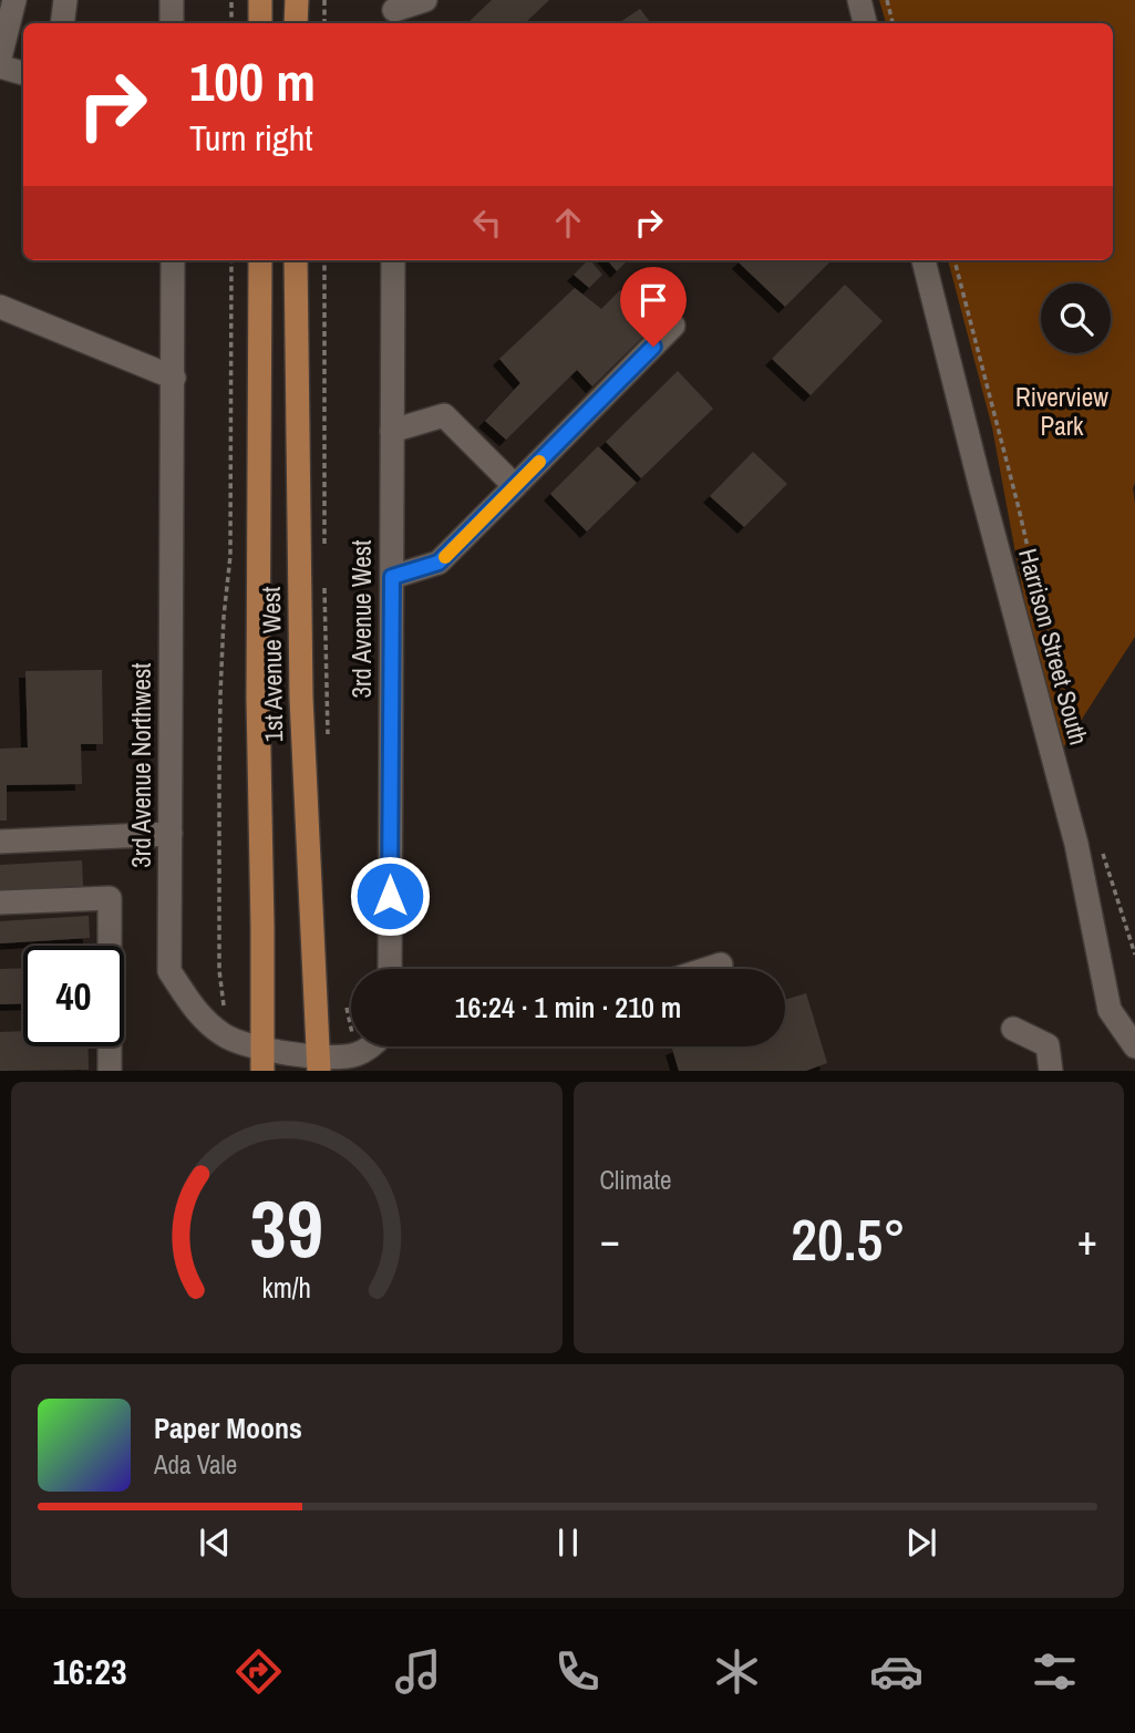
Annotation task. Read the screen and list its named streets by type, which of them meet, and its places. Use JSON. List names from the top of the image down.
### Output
{
  "streets": {
    "main road": ["1st Avenue West"],
    "street": ["3rd Avenue West", "Harrison Street South", "3rd Avenue Northwest"]
  },
  "crossings": [
    ["1st Avenue West", "3rd Avenue Northwest"]
  ],
  "parks": ["Riverview Park"],
  "page": {
    "turn": ["100 m", "Turn right"],
    "limit": "40",
    "trip": "16:24 · 1 min · 210 m",
    "tile": "Climate",
    "heat": ["−", "20.5°", "+"],
    "song": ["Paper Moons", "Ada Vale"],
    "tabs": "16:23",
    "gauge": ["39", "km/h"]
  }
}
